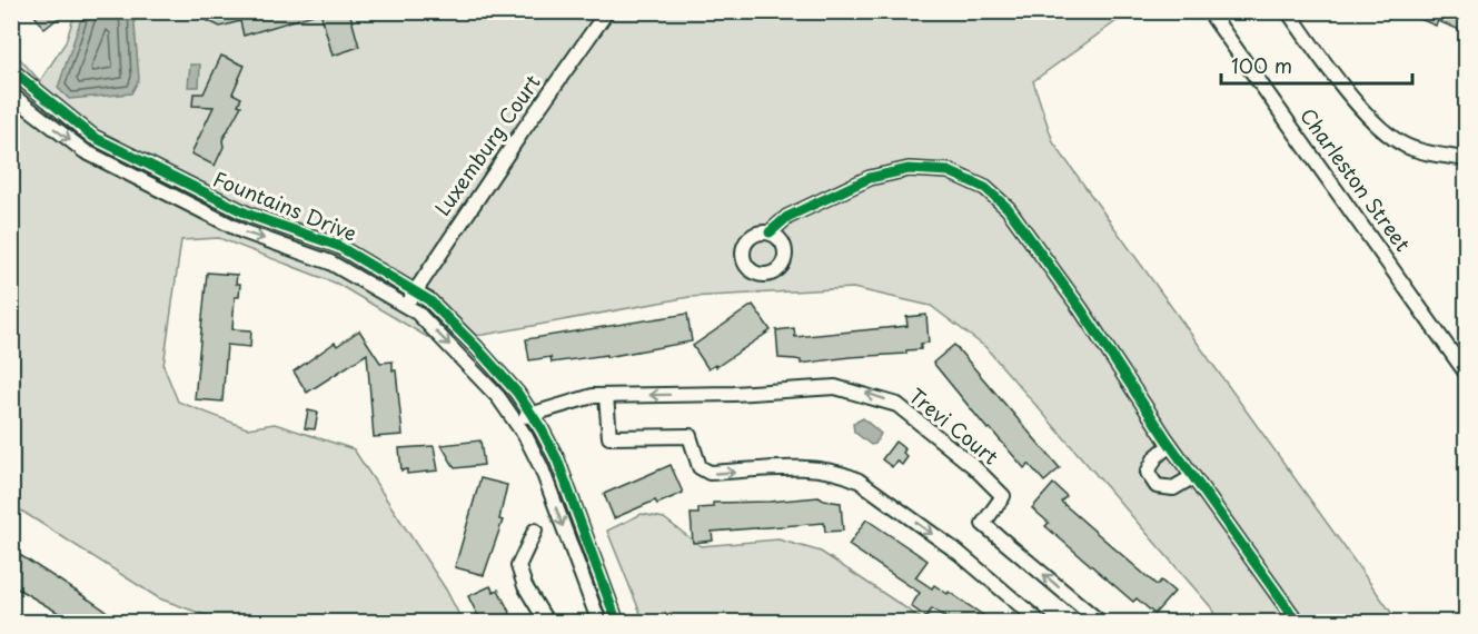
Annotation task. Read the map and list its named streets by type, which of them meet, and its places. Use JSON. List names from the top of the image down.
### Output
{
  "streets": {
    "street": [
      "Luxemburg Court",
      "Charleston Street",
      "Fountains Drive",
      "Trevi Court"
    ]
  },
  "crossings": [
    ["Luxemburg Court", "Fountains Drive"],
    ["Fountains Drive", "Trevi Court"]
  ],
  "one_way": ["Trevi Court"],
  "scale_bar": "100 m"
}
